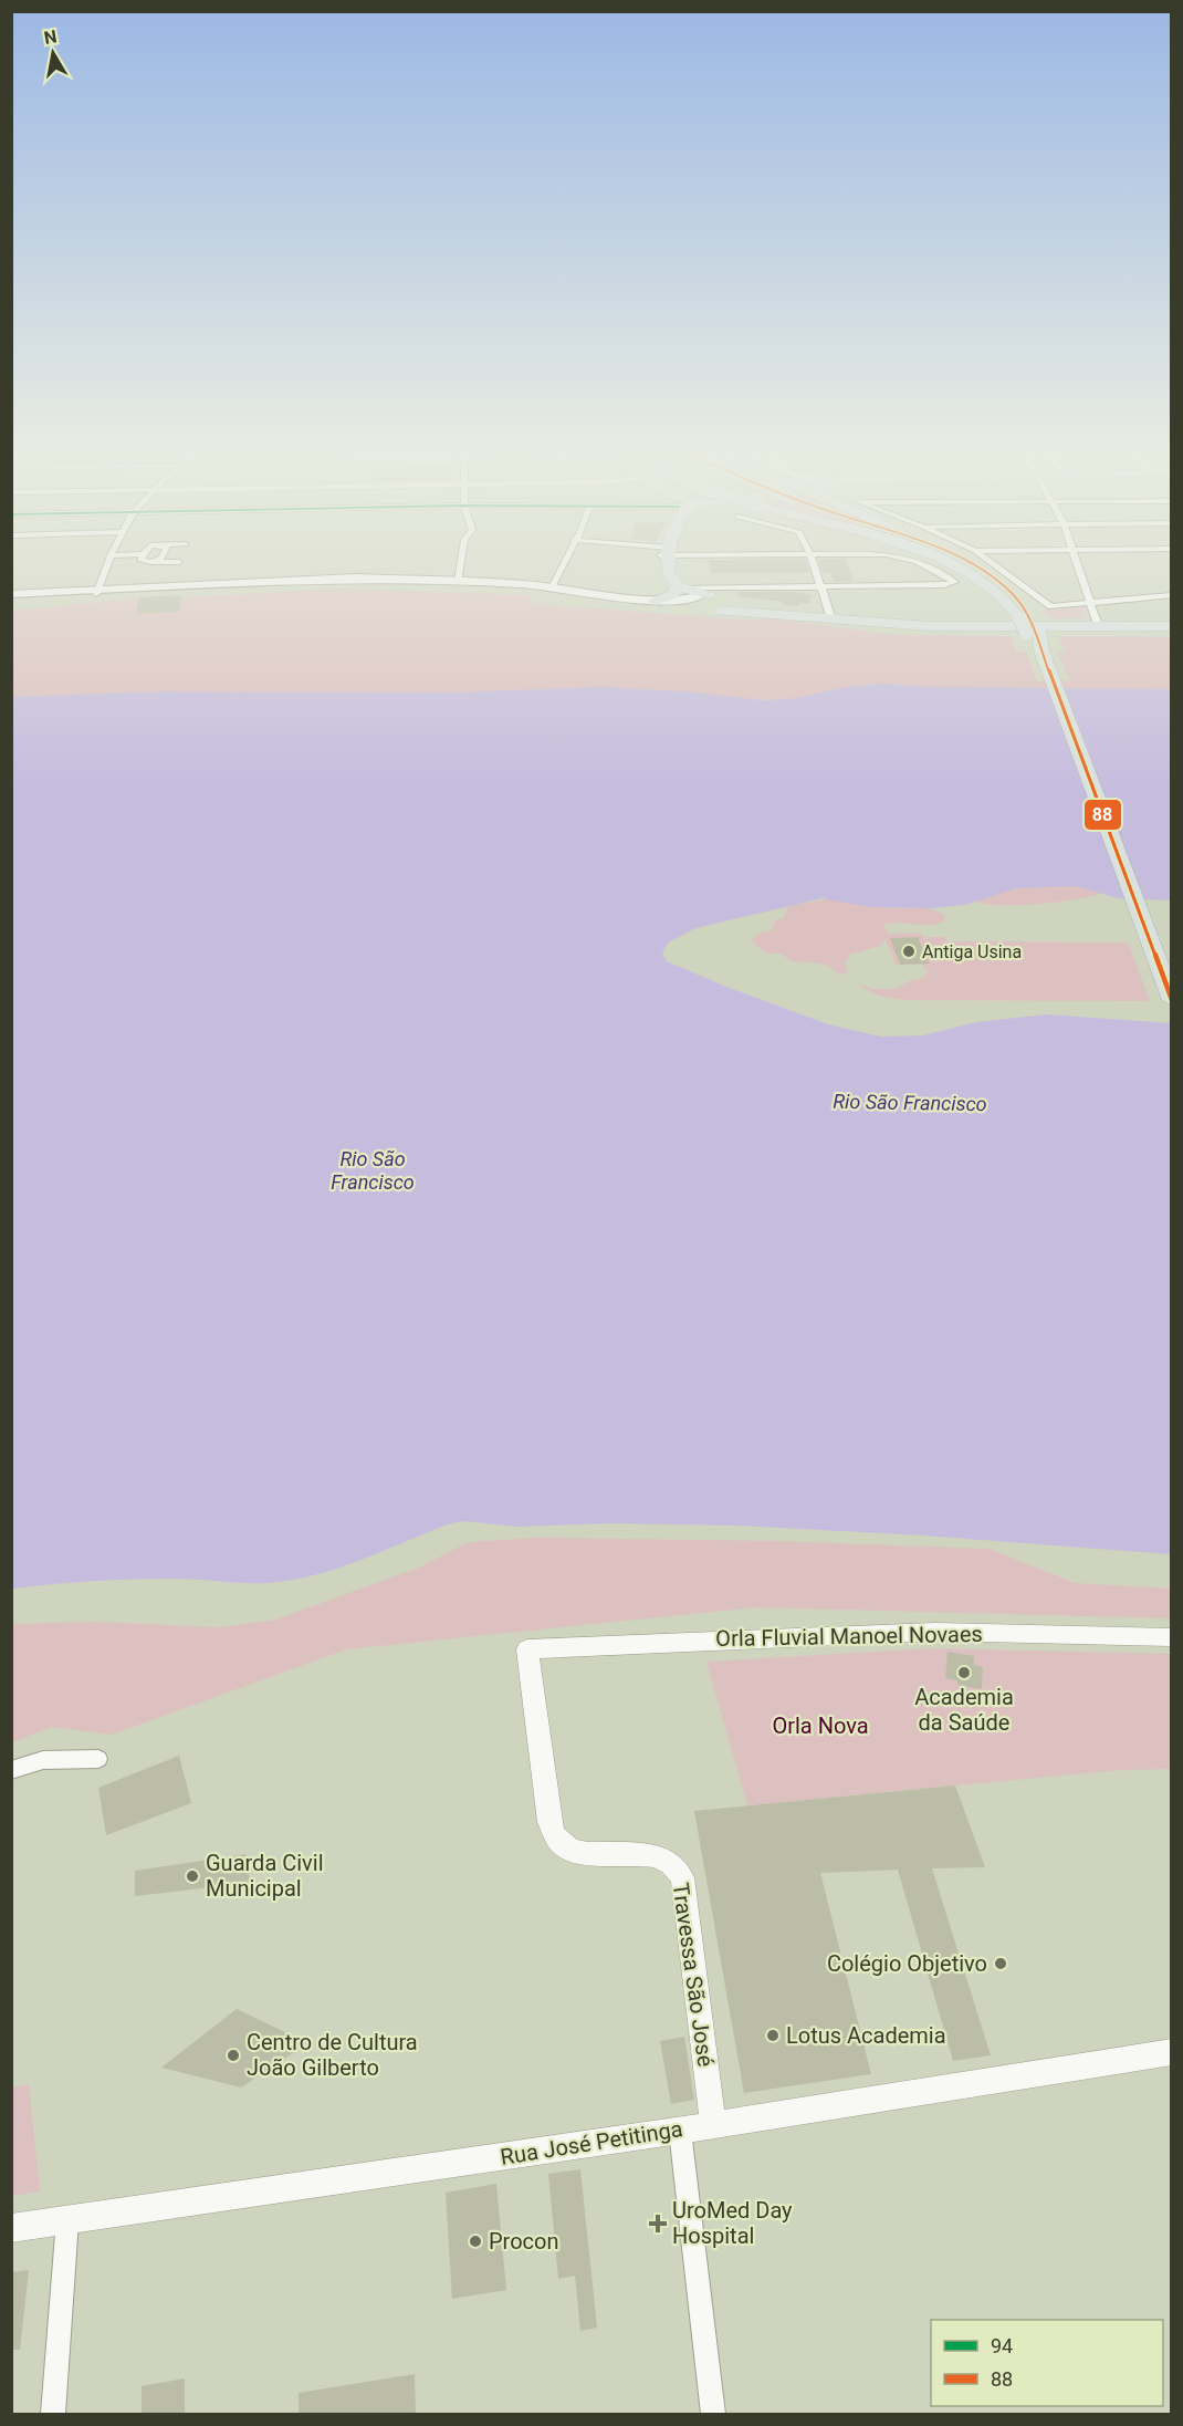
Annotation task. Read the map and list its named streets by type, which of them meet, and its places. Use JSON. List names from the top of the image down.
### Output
{
  "streets": {
    "street": ["Orla Fluvial Manoel Novaes", "Travessa São José", "Rua José Petitinga"]
  },
  "crossings": [
    ["Orla Fluvial Manoel Novaes", "Travessa São José"],
    ["Travessa São José", "Rua José Petitinga"]
  ],
  "water": ["Rio São Francisco"],
  "parks": ["Orla Nova"],
  "places": {
    "other": [
      "Antiga Usina",
      "Academia da Saúde",
      "Guarda Civil Municipal",
      "Colégio Objetivo",
      "Lotus Academia",
      "Centro de Cultura João Gilberto",
      "Procon"
    ],
    "health": ["UroMed Day Hospital"]
  },
  "lines": ["transit line 88"],
  "legend": ["94", "88"],
  "north": "top"
}
